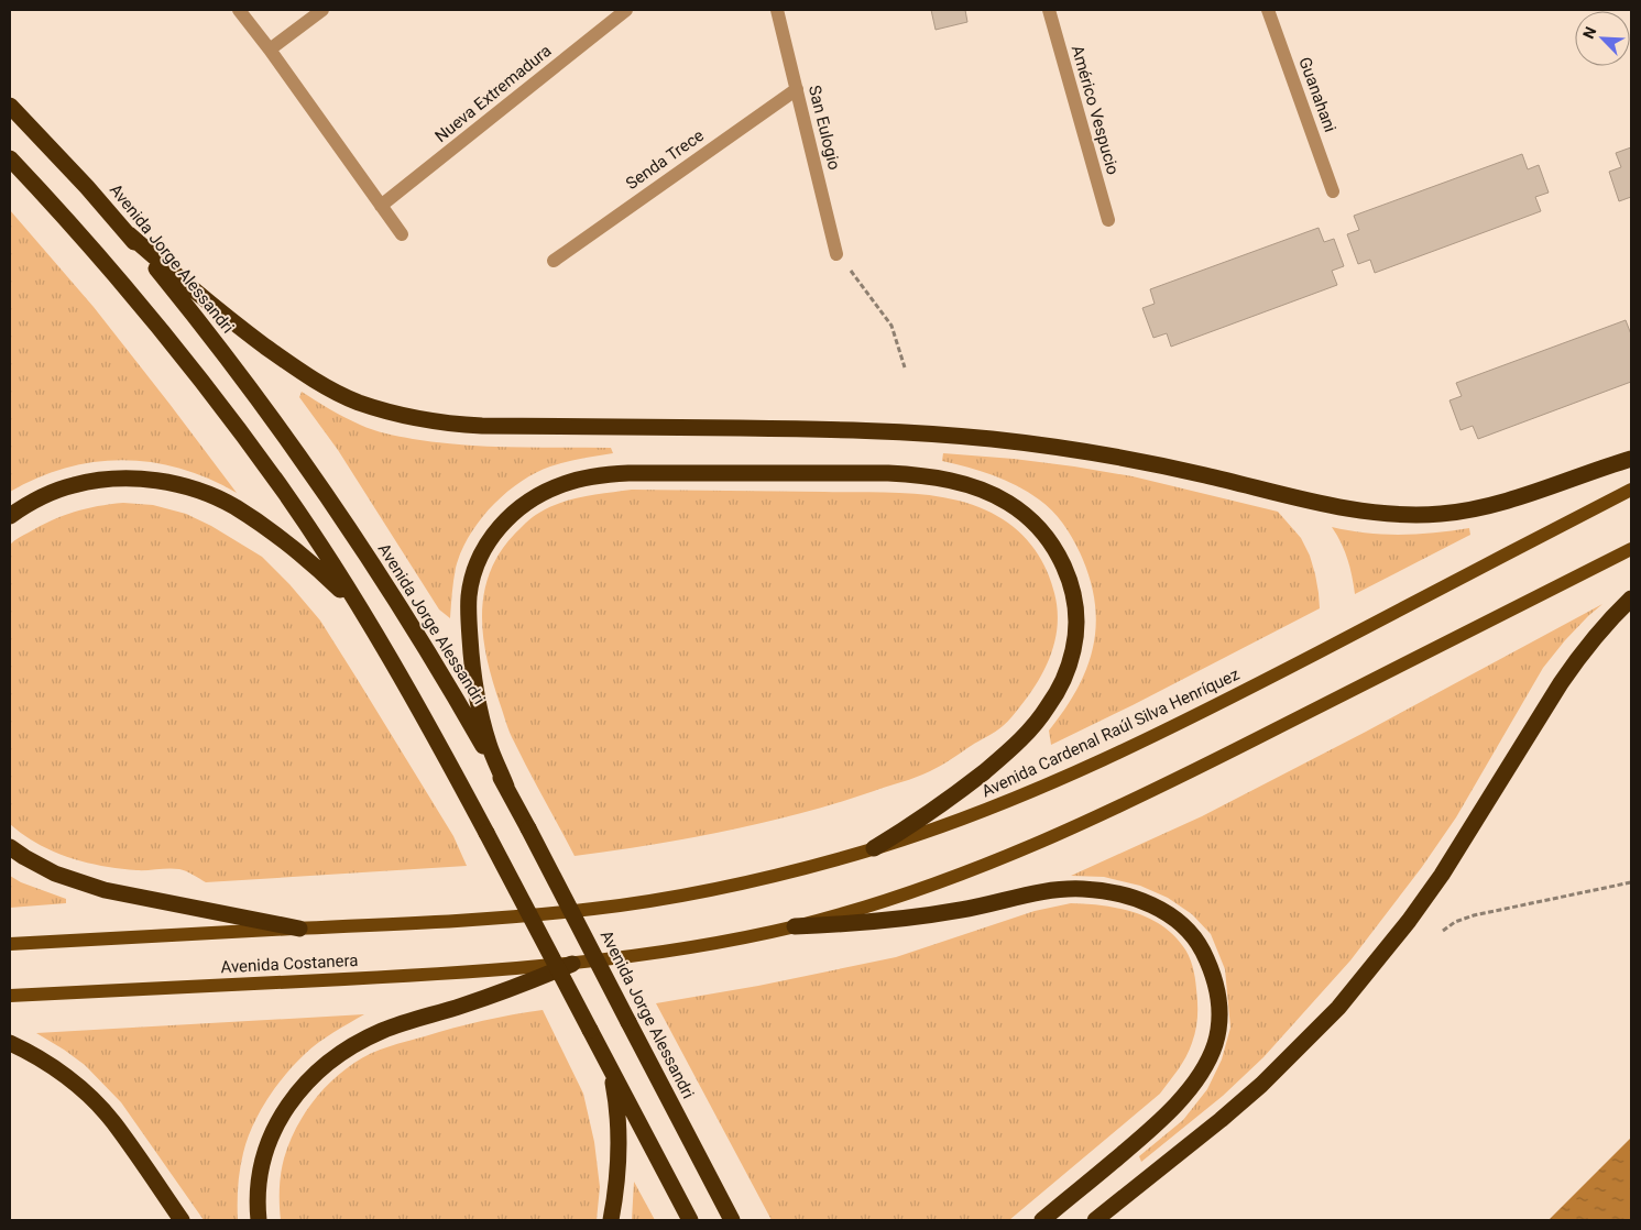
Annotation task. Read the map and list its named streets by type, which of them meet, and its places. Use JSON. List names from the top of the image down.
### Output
{
  "streets": {
    "highway": ["Avenida Jorge Alessandri"],
    "main road": ["Avenida Cardenal Raúl Silva Henríquez", "Avenida Costanera"],
    "street": [
      "Nueva Extremadura",
      "Guanahani",
      "Américo Vespucio",
      "San Eulogio",
      "Senda Trece"
    ]
  },
  "crossings": [
    ["San Eulogio", "Senda Trece"],
    ["Avenida Cardenal Raúl Silva Henríquez", "Avenida Costanera"]
  ],
  "north": "top left"
}
